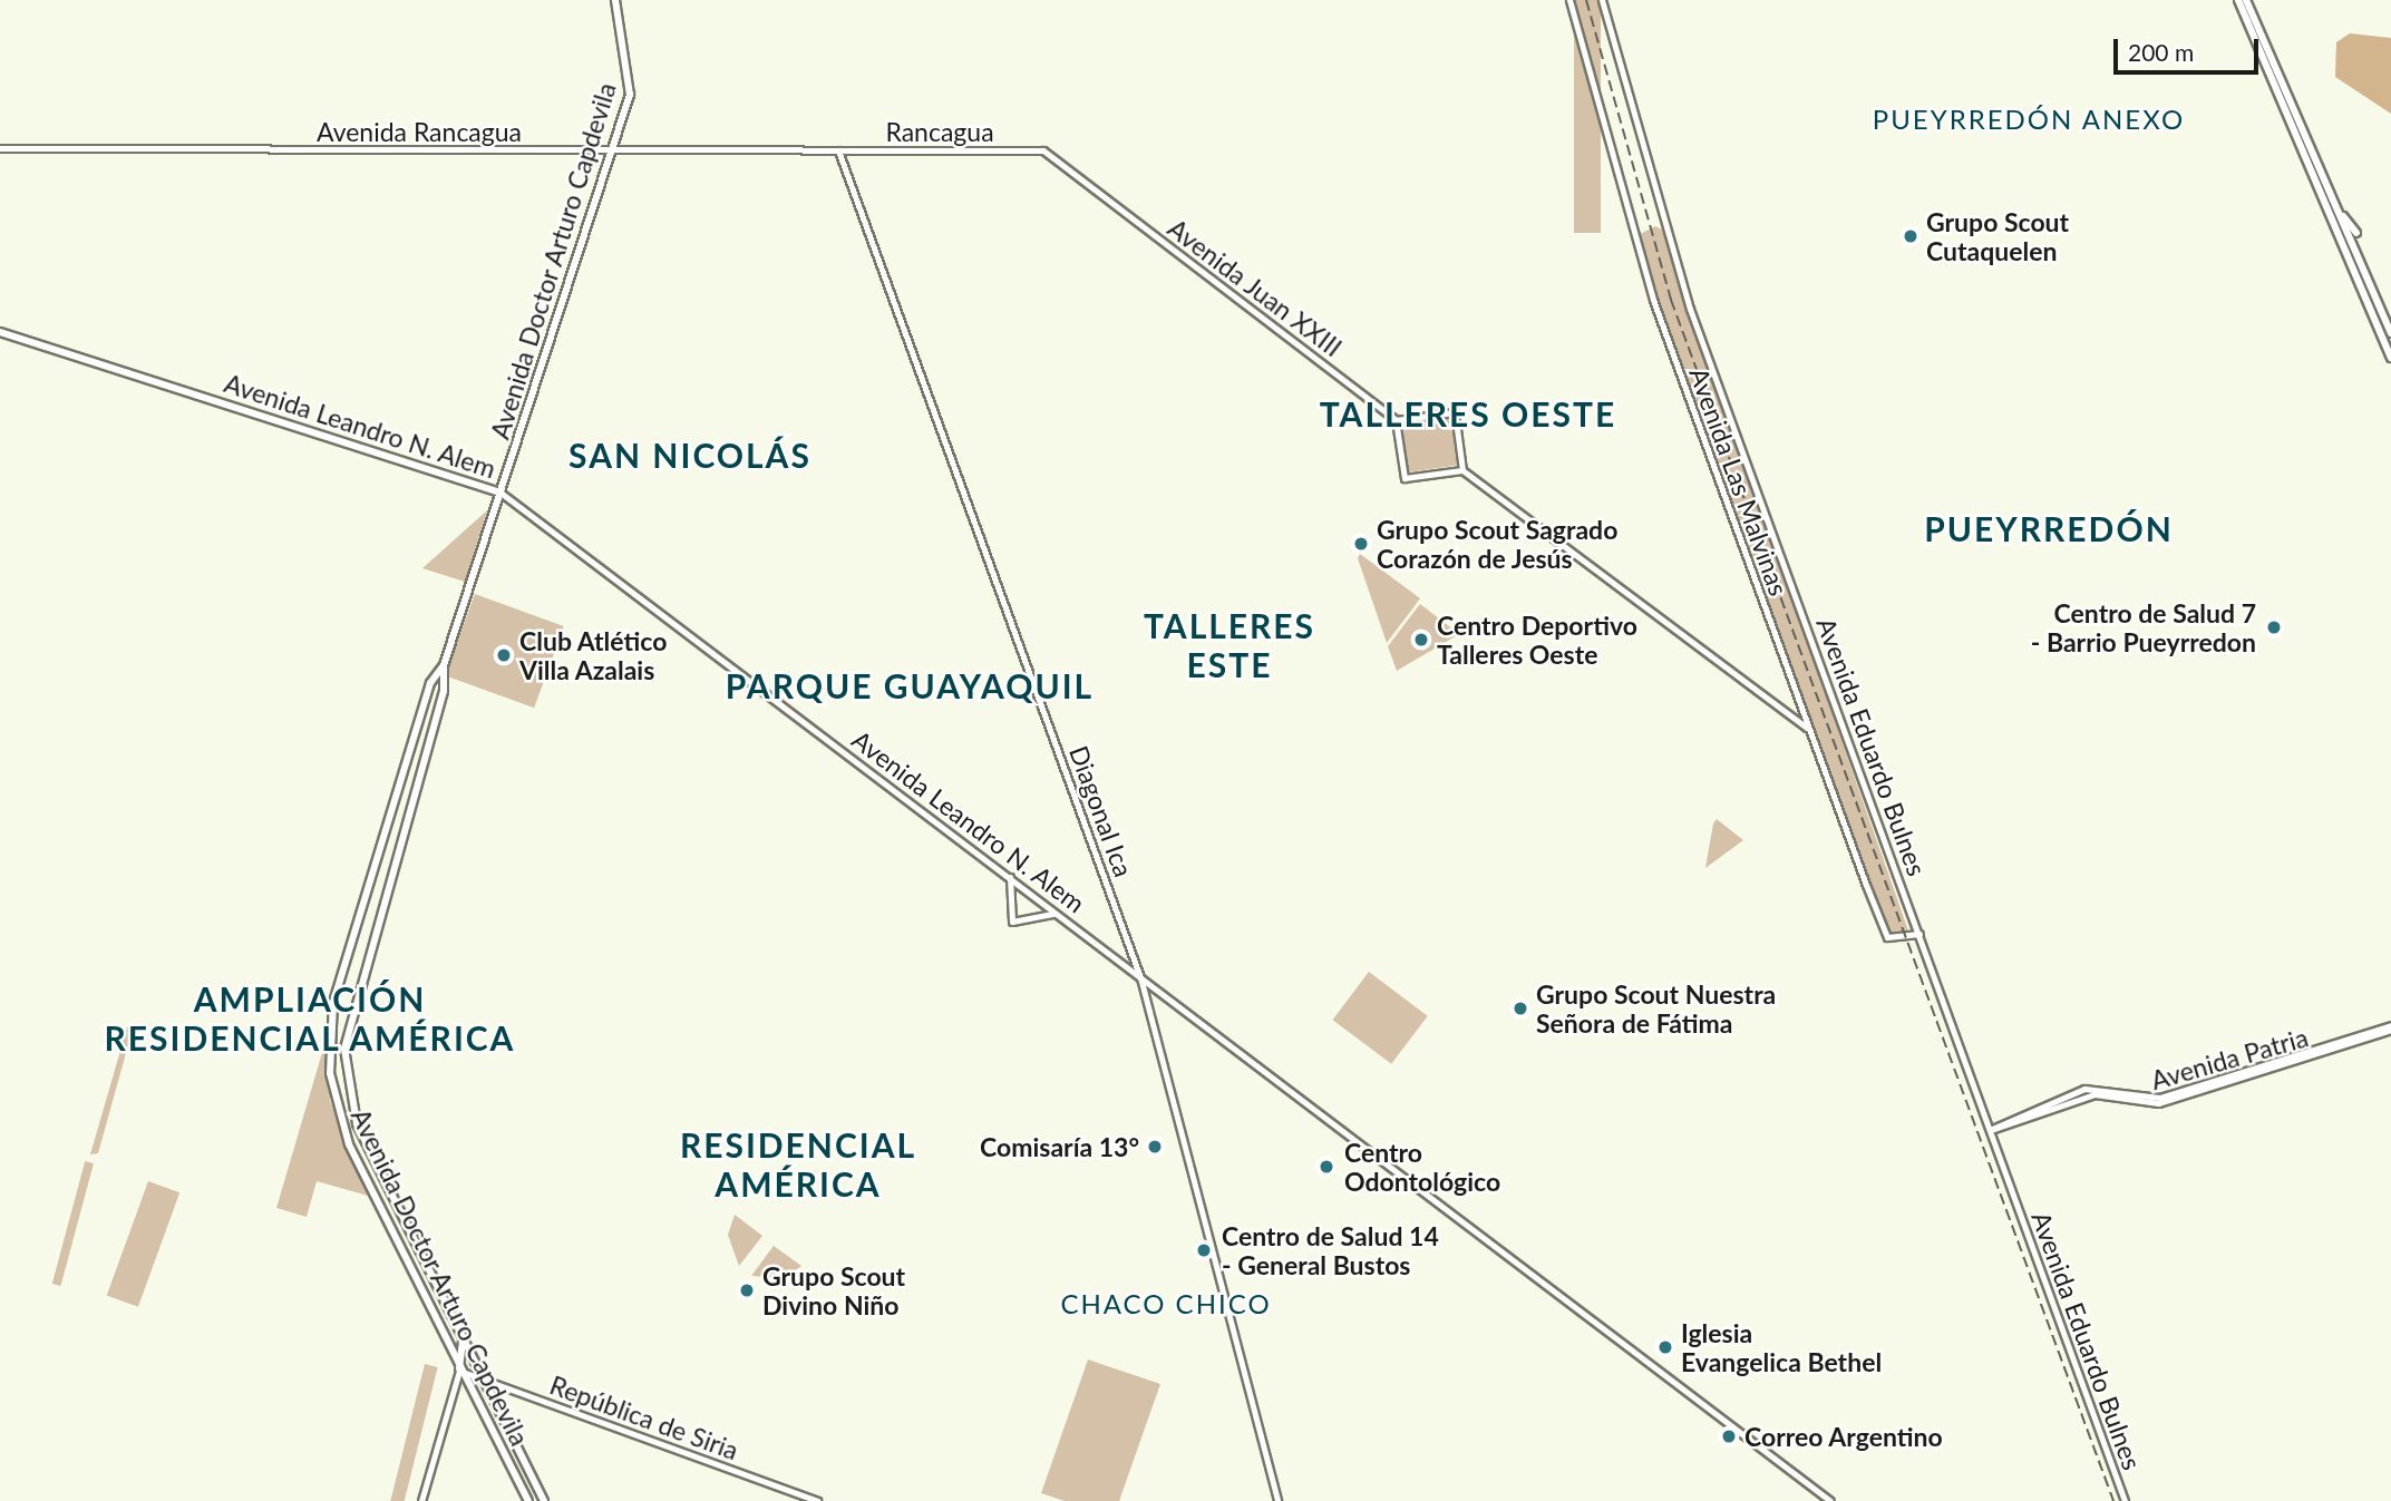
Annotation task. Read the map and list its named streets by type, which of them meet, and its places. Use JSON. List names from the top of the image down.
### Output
{
  "streets": {
    "main road": [
      "Avenida Rancagua",
      "Rancagua",
      "Avenida Doctor Arturo Capdevila",
      "Avenida Juan XXIII",
      "Avenida Leandro N. Alem",
      "Avenida Las Malvinas",
      "Avenida Eduardo Bulnes",
      "Diagonal Ica",
      "Avenida Patria",
      "República de Siria"
    ]
  },
  "crossings": [
    ["Avenida Rancagua", "Rancagua"],
    ["Avenida Rancagua", "Avenida Doctor Arturo Capdevila"],
    ["Avenida Rancagua", "Diagonal Ica"],
    ["Rancagua", "Avenida Juan XXIII"],
    ["Rancagua", "Diagonal Ica"],
    ["Avenida Doctor Arturo Capdevila", "Avenida Leandro N. Alem"],
    ["Avenida Doctor Arturo Capdevila", "República de Siria"],
    ["Avenida Leandro N. Alem", "Diagonal Ica"],
    ["Avenida Las Malvinas", "Avenida Eduardo Bulnes"],
    ["Avenida Eduardo Bulnes", "Avenida Patria"]
  ],
  "districts": [
    "PUEYRREDÓN ANEXO",
    "TALLERES OESTE",
    "SAN NICOLÁS",
    "PUEYRREDÓN",
    "TALLERES ESTE",
    "PARQUE GUAYAQUIL",
    "AMPLIACIÓN RESIDENCIAL AMÉRICA",
    "RESIDENCIAL AMÉRICA",
    "CHACO CHICO"
  ],
  "places": [
    "Grupo Scout Cutaquelen",
    "Grupo Scout Sagrado Corazón de Jesús",
    "Centro de Salud 7 - Barrio Pueyrredon",
    "Centro Deportivo Talleres Oeste",
    "Club Atlético Villa Azalais",
    "Grupo Scout Nuestra Señora de Fátima",
    "Comisaría 13°",
    "Centro Odontológico",
    "Centro de Salud 14 - General Bustos",
    "Grupo Scout Divino Niño",
    "Iglesia Evangelica Bethel",
    "Correo Argentino"
  ],
  "scale_bar": "200 m"
}
